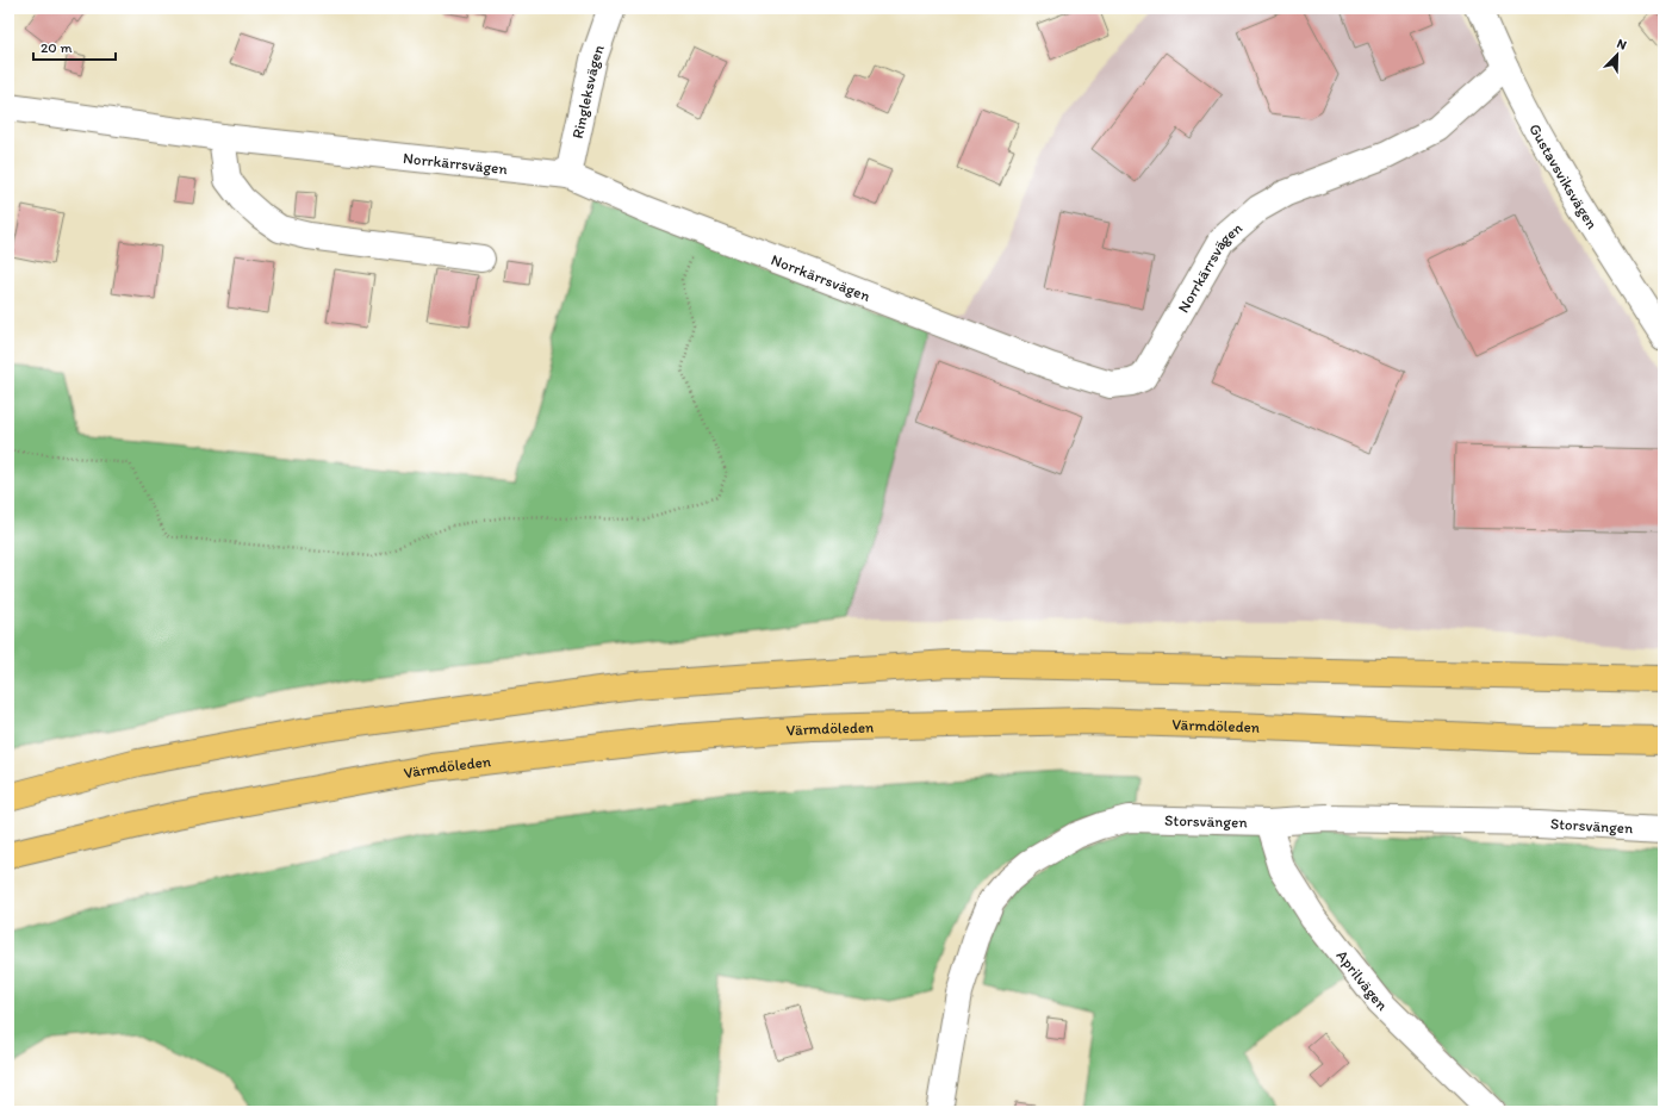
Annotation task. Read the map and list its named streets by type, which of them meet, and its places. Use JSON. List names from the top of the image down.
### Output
{
  "streets": {
    "highway": ["Värmdöleden"],
    "street": [
      "Ringleksvägen",
      "Norrkärrsvägen",
      "Gustavsviksvägen",
      "Storsvängen",
      "Aprilvägen"
    ]
  },
  "crossings": [
    ["Ringleksvägen", "Norrkärrsvägen"],
    ["Norrkärrsvägen", "Gustavsviksvägen"],
    ["Storsvängen", "Aprilvägen"]
  ],
  "scale_bar": "20 m",
  "north": "top right"
}
